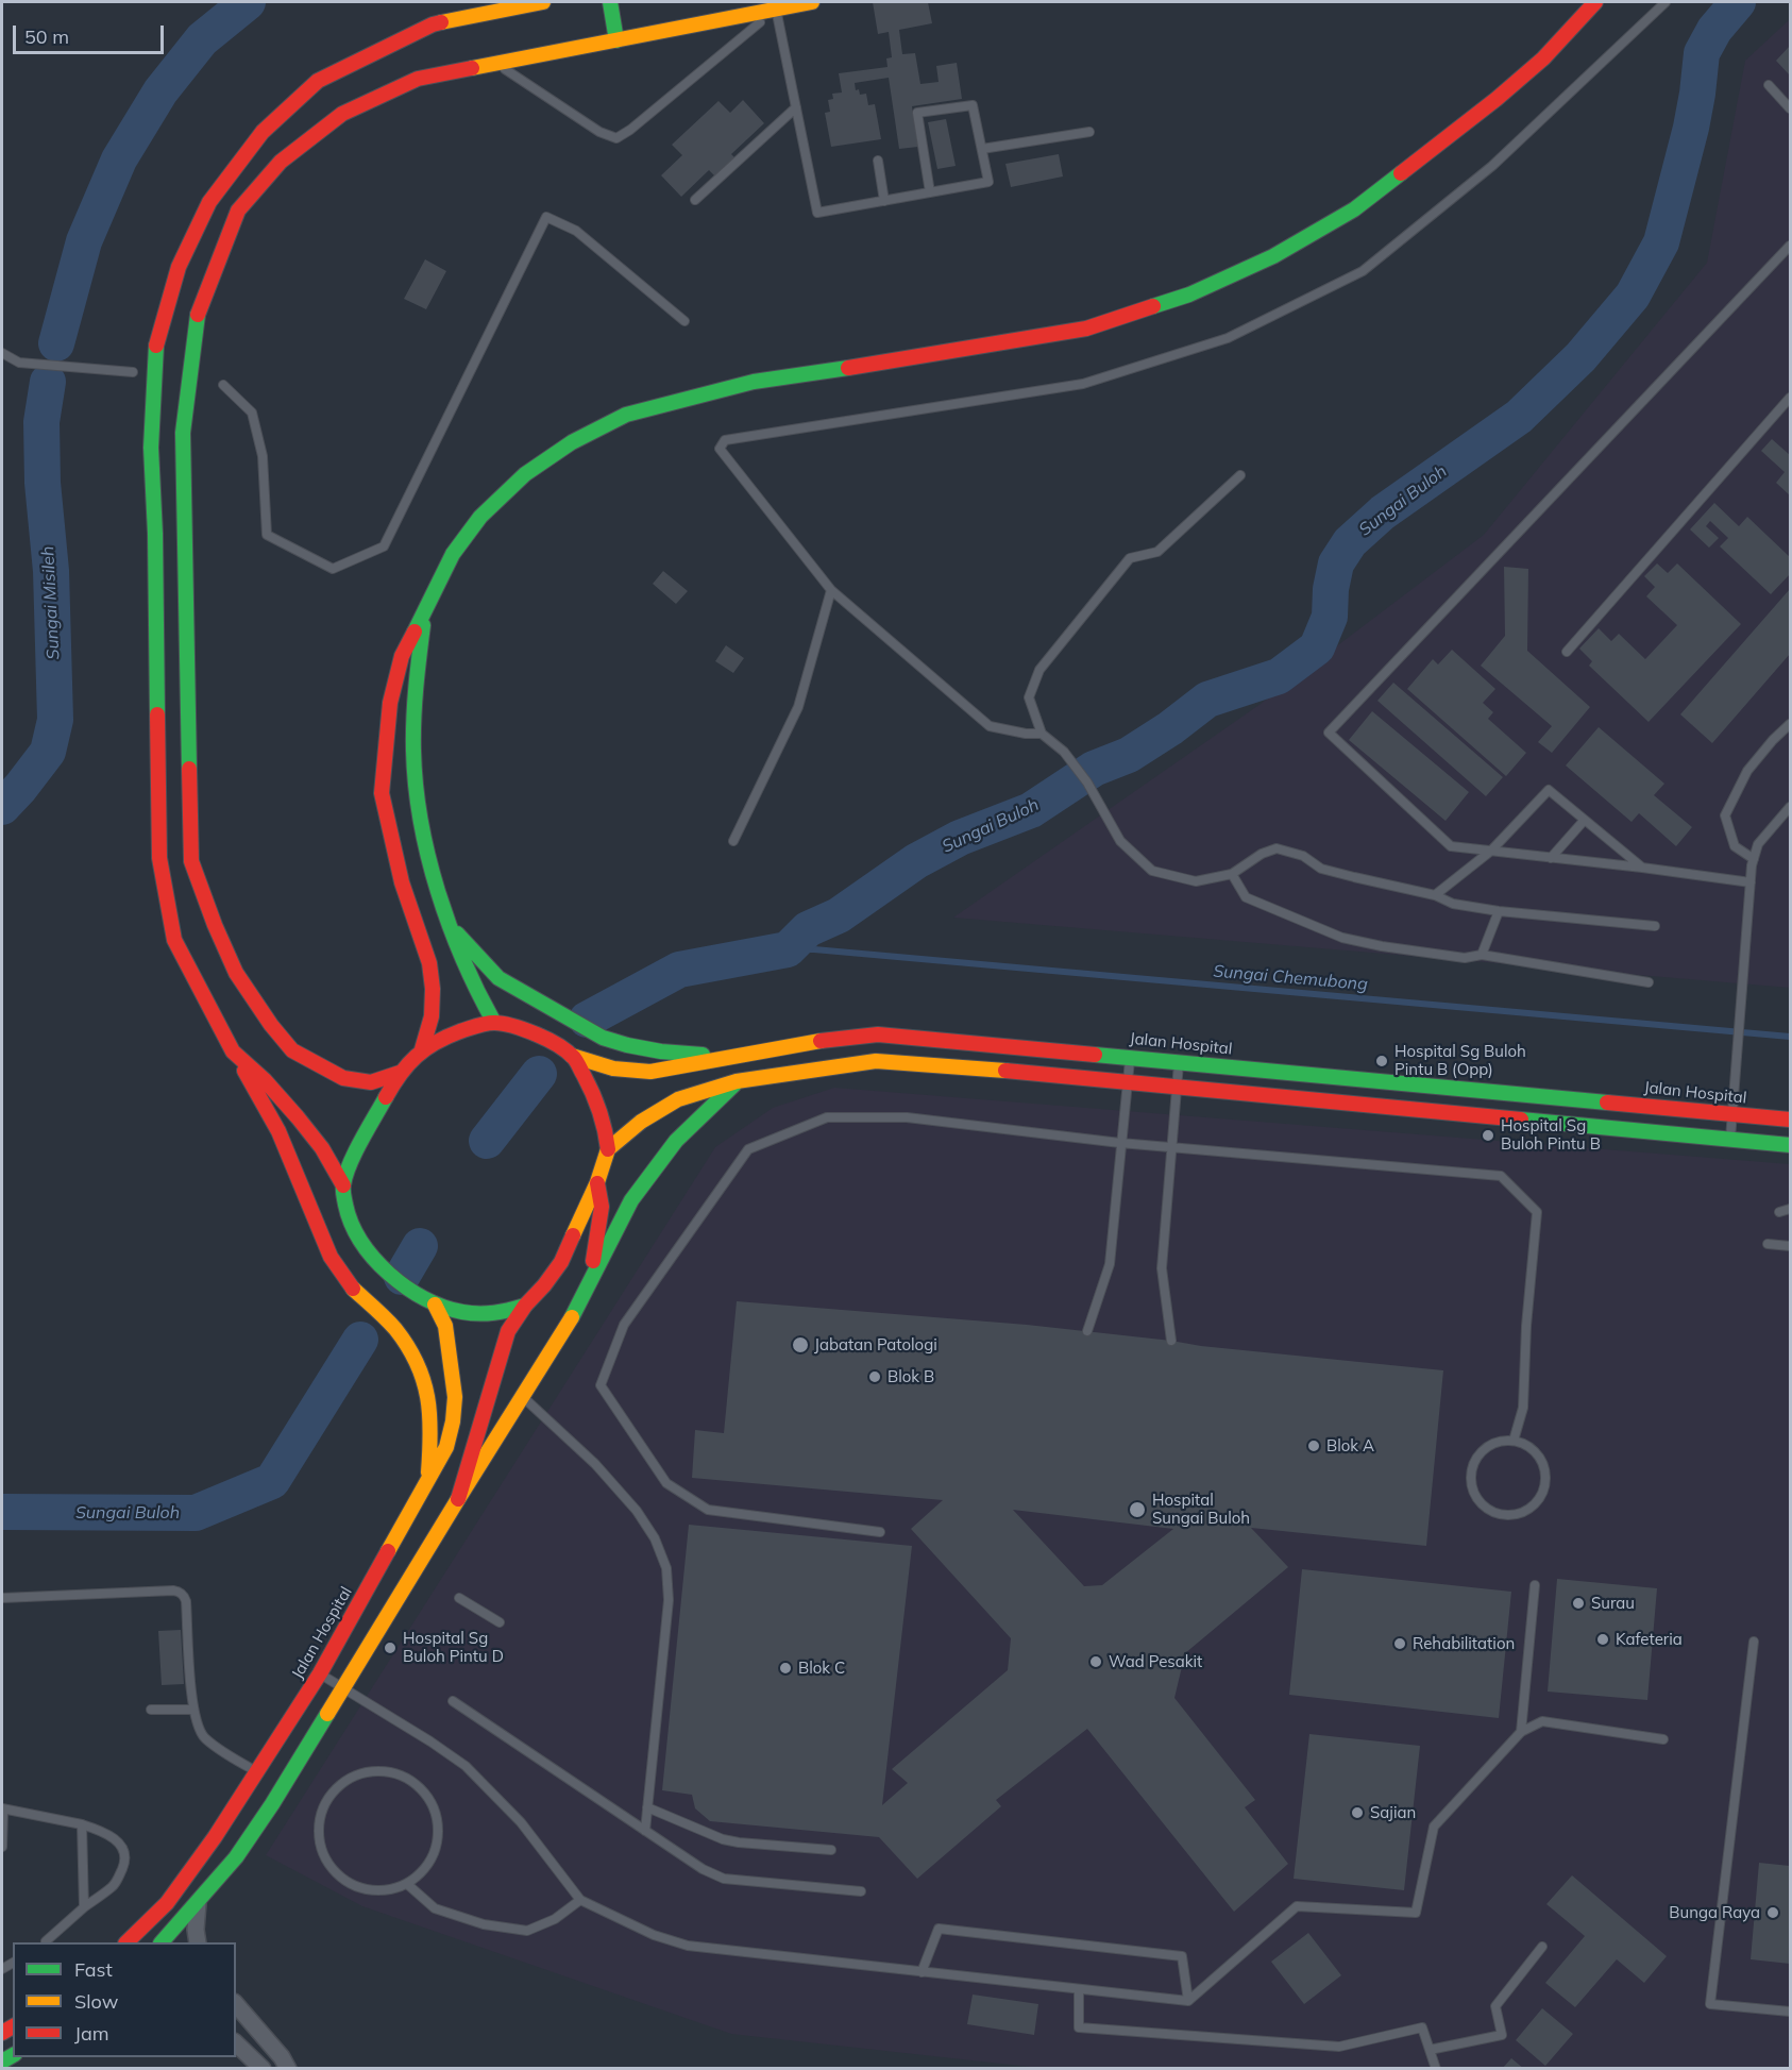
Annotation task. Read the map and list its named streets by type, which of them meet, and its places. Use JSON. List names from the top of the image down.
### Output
{
  "streets": {
    "main road": ["Jalan Hospital"]
  },
  "water": ["Sungai Buloh", "Sungai Misileh", "Sungai Chemubong"],
  "places": [
    "Hospital Sg Buloh Pintu B (Opp)",
    "Hospital Sg Buloh Pintu B",
    "Jabatan Patologi",
    "Blok B",
    "Blok A",
    "Hospital Sungai Buloh",
    "Surau",
    "Kafeteria",
    "Rehabilitation",
    "Hospital Sg Buloh Pintu D",
    "Wad Pesakit",
    "Blok C",
    "Sajian",
    "Bunga Raya"
  ],
  "legend": ["Fast", "Slow", "Jam"],
  "scale_bar": "50 m"
}
